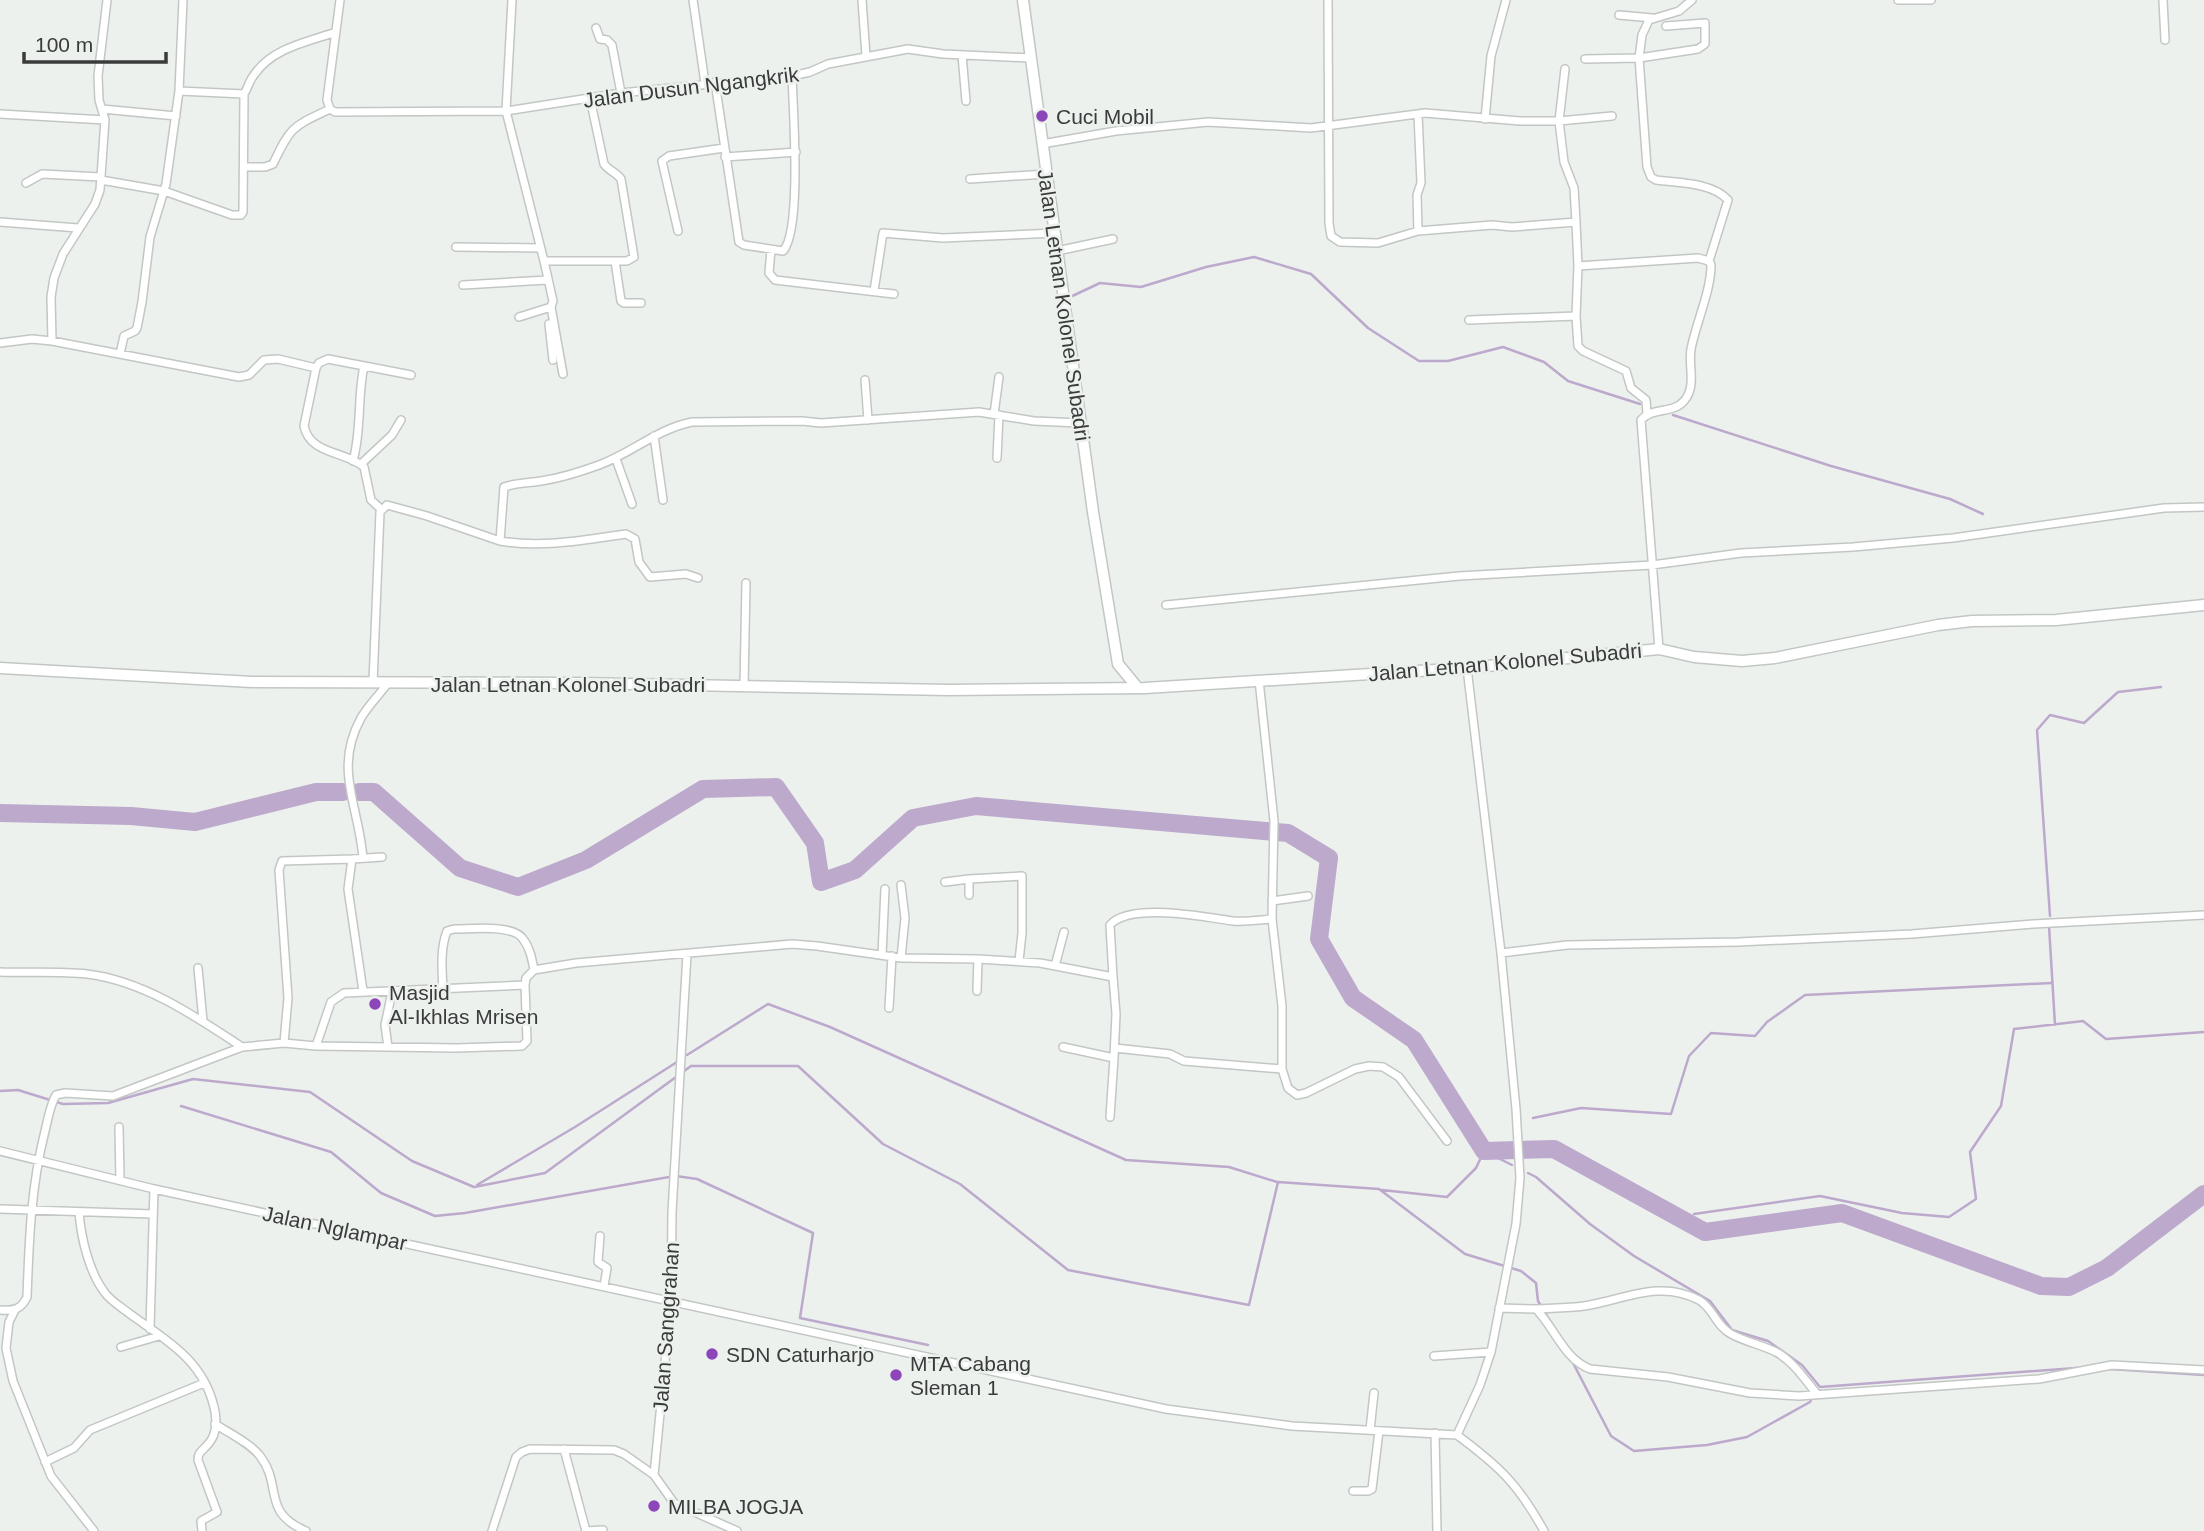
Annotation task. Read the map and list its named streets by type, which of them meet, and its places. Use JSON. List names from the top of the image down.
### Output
{
  "streets": {
    "main road": ["Jalan Letnan Kolonel Subadri"],
    "street": ["Jalan Dusun Ngangkrik", "Jalan Nglampar", "Jalan Sanggrahan"]
  },
  "crossings": [
    ["Jalan Dusun Ngangkrik", "Jalan Letnan Kolonel Subadri"],
    ["Jalan Nglampar", "Jalan Sanggrahan"]
  ],
  "places": [
    "Cuci Mobil",
    "Masjid Al-Ikhlas Mrisen",
    "SDN Caturharjo",
    "MTA Cabang Sleman 1",
    "MILBA JOGJA"
  ],
  "scale_bar": "100 m"
}
